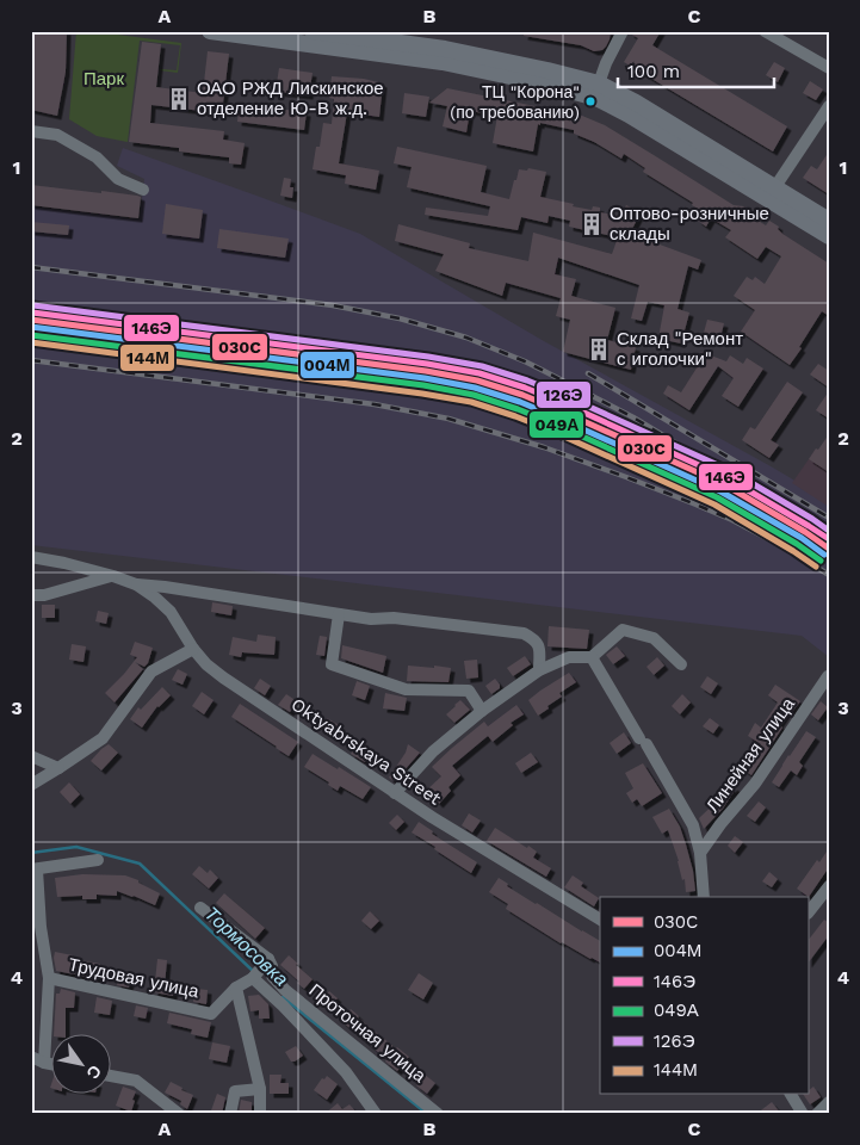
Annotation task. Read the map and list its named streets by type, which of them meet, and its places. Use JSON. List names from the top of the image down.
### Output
{
  "streets": {
    "street": [
      "Oktyabrskaya Street",
      "Линейная улица",
      "Трудовая улица",
      "Проточная улица"
    ]
  },
  "water": ["Тормосовка"],
  "parks": ["Парк"],
  "places": {
    "building": ["ОАО РЖД Лискинское отделение Ю-В ж.д.", "Оптово-розничные склады", "Склад \"Ремонт с иголочки\""],
    "other": ["ТЦ \"Корона\" (по требованию)"]
  },
  "lines": [
    "transit line 126Э",
    "transit line 146Э",
    "transit line 030C",
    "transit line 004М",
    "transit line 049А",
    "transit line 144М"
  ],
  "legend": [
    "030C",
    "004М",
    "146Э",
    "049А",
    "126Э",
    "144М"
  ],
  "scale_bar": "100 m",
  "north": "bottom right",
  "grid": {
    "columns": ["A", "B", "C"],
    "rows": [
      "1",
      "2",
      "3",
      "4"
    ]
  }
}
